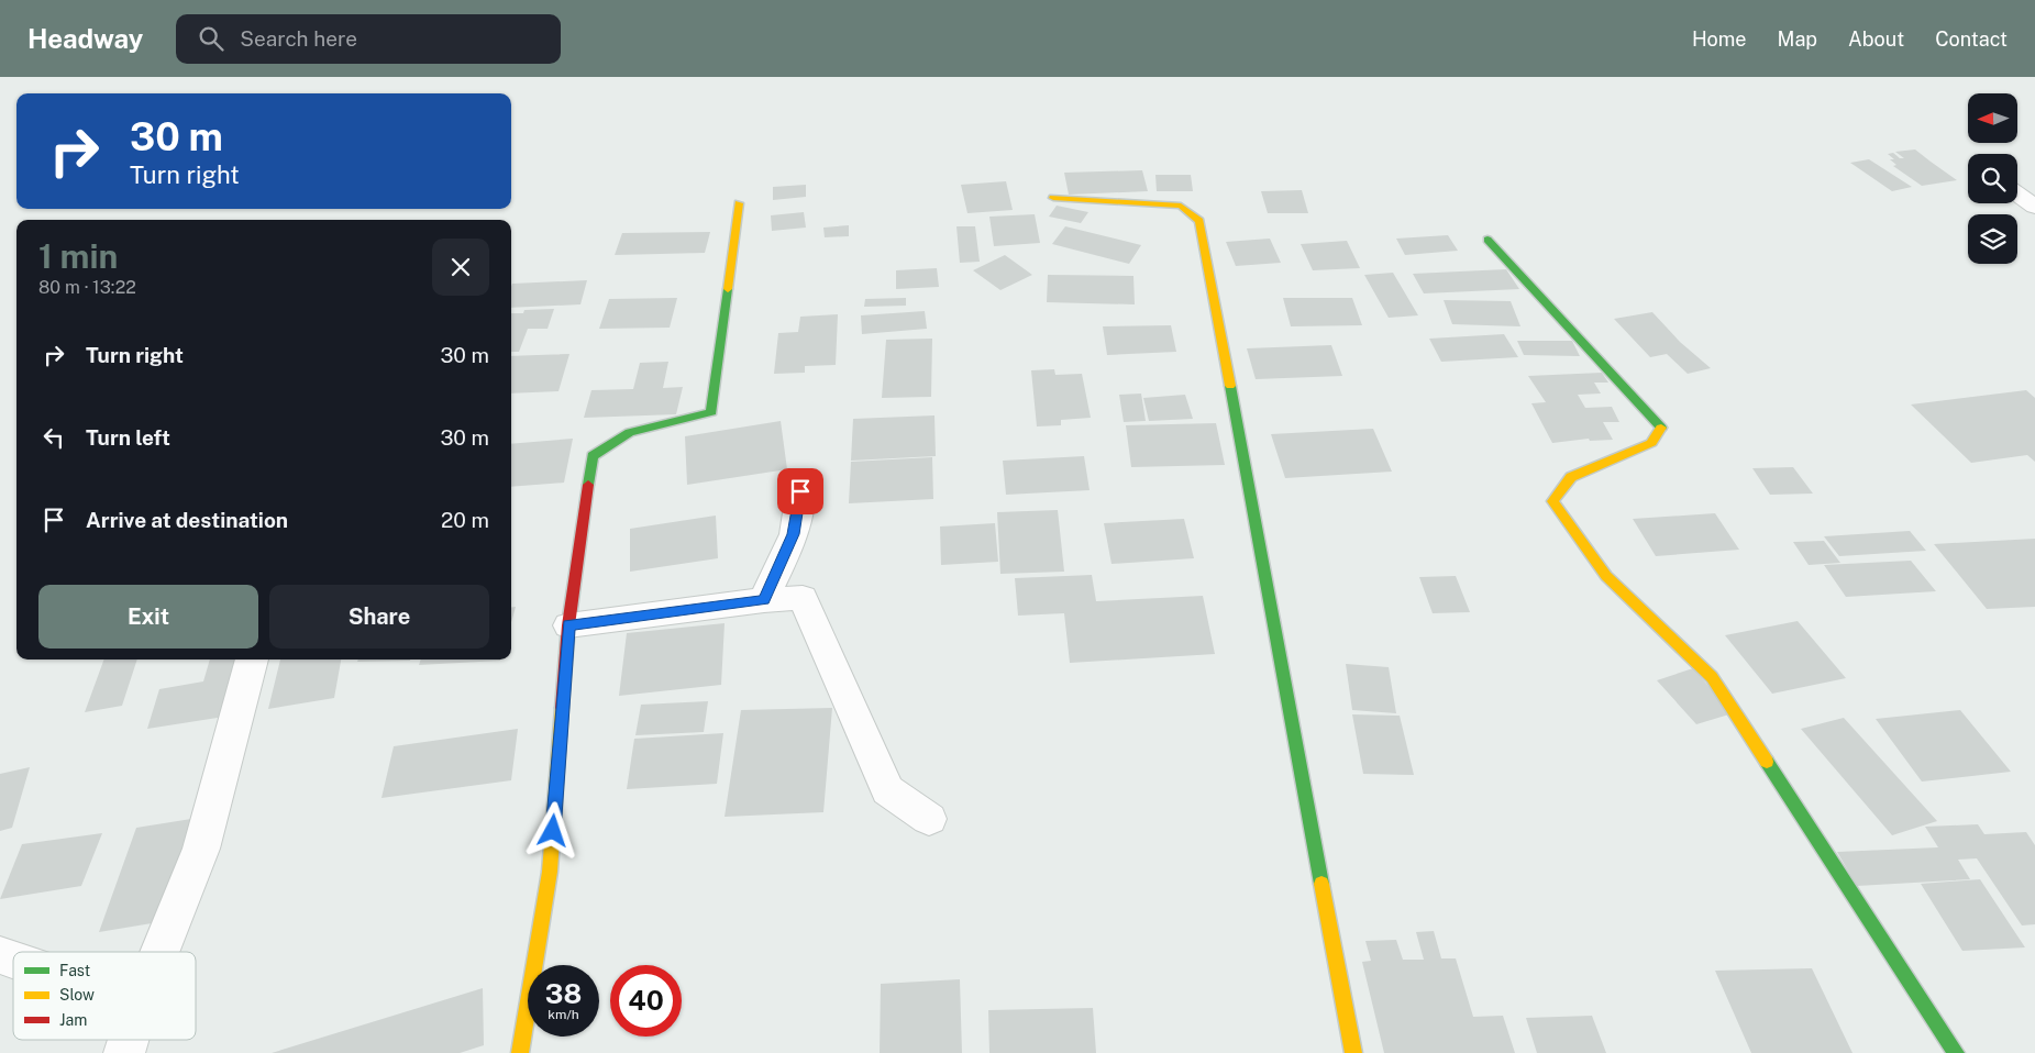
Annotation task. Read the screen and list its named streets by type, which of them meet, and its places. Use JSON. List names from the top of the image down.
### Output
{
  "legend": ["Fast", "Slow", "Jam"],
  "north": "left",
  "page": {
    "header": "Headway",
    "search": "Search here",
    "nav": [
      "Home",
      "Map",
      "About",
      "Contact"
    ],
    "turn": ["30 m", "Turn right"],
    "heading": ["1 min", "80 m · 13:22"],
    "list": [
      {
        "name": "Turn right",
        "value": "30 m"
      },
      {
        "name": "Turn left",
        "value": "30 m"
      },
      {
        "name": "Arrive at destination",
        "value": "20 m"
      }
    ],
    "buttons": ["Exit", "Share"],
    "speed": "38 km/h",
    "limit": "40"
  }
}
